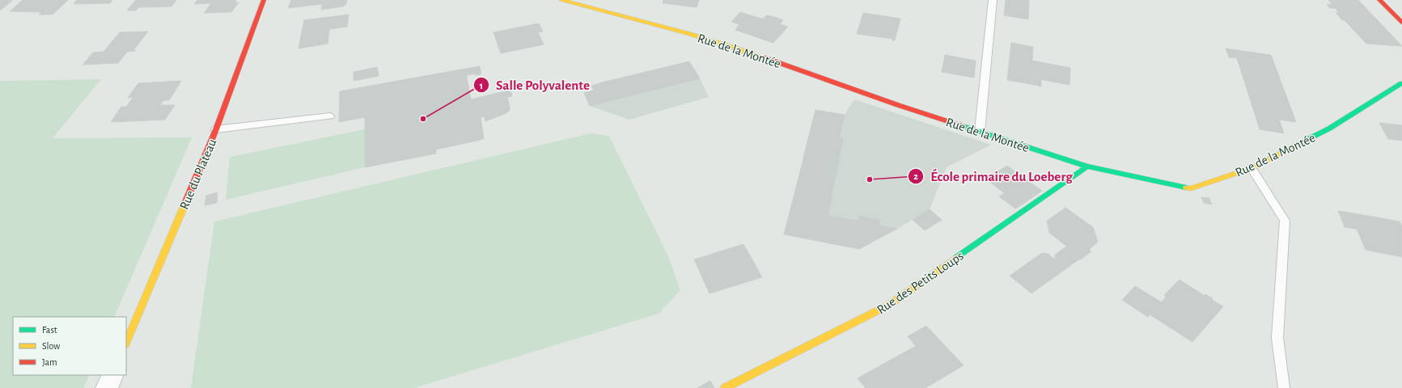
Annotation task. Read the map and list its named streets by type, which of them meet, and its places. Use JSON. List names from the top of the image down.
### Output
{
  "streets": {
    "street": ["Rue de la Montée", "Rue du Plateau", "Rue des Petits Loups"]
  },
  "crossings": [
    ["Rue de la Montée", "Rue des Petits Loups"]
  ],
  "places": ["Salle Polyvalente", "École primaire du Loeberg"],
  "legend": ["Fast", "Slow", "Jam"]
}
